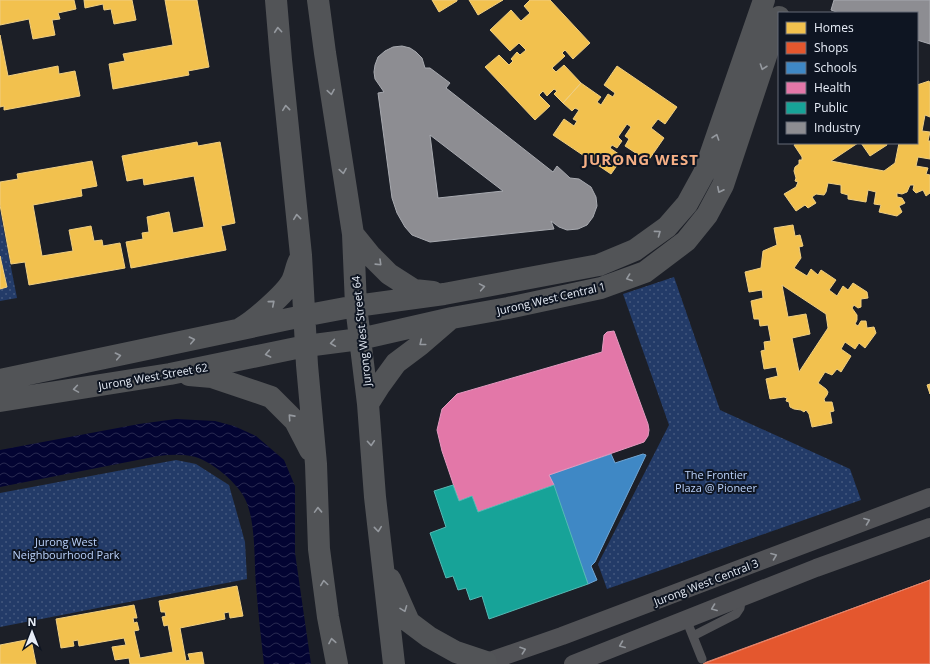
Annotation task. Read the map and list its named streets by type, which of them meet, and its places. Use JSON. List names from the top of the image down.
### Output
{
  "streets": {
    "street": [
      "Jurong West Central 1",
      "Jurong West Street 64",
      "Jurong West Street 62",
      "Jurong West Central 3"
    ]
  },
  "crossings": [
    ["Jurong West Central 1", "Jurong West Street 64"],
    ["Jurong West Central 1", "Jurong West Street 62"]
  ],
  "districts": ["JURONG WEST"],
  "parks": ["The Frontier Plaza @ Pioneer", "Jurong West Neighbourhood Park"],
  "legend": [
    "Homes",
    "Shops",
    "Schools",
    "Health",
    "Public",
    "Industry"
  ],
  "north": "top"
}
